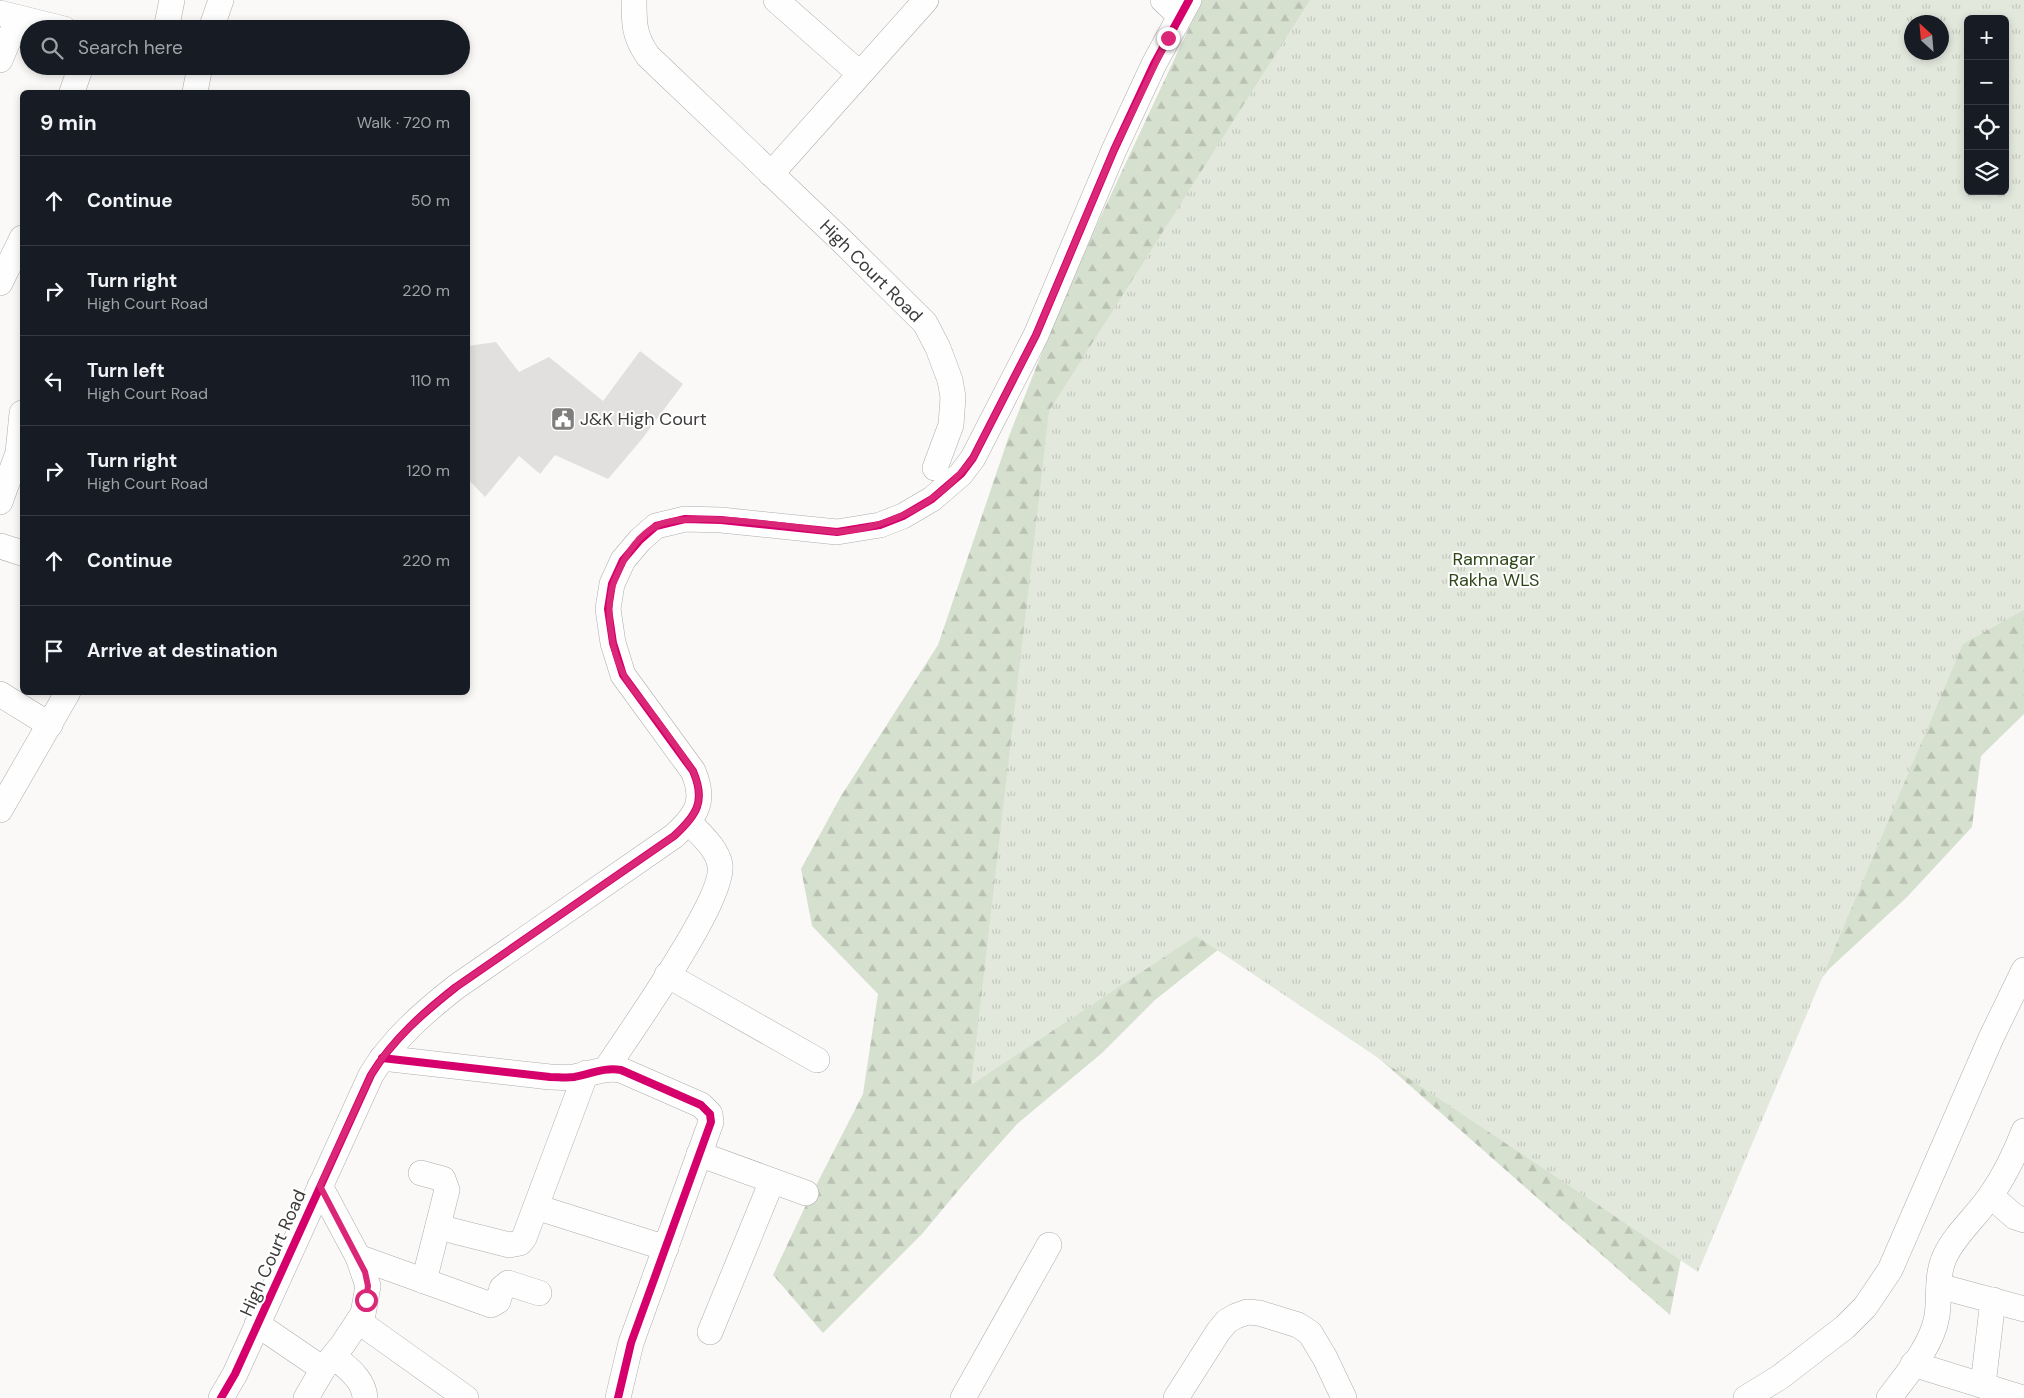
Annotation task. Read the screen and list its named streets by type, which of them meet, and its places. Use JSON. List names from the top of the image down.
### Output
{
  "streets": {
    "street": ["High Court Road"]
  },
  "parks": ["Ramnagar Rakha WLS"],
  "places": {
    "public building": ["J&K High Court"]
  },
  "north": "top left",
  "page": {
    "map_buttons": ["+", "−"],
    "search": "Search here",
    "heading": ["9 min", "Walk · 720 m"],
    "list": [
      ["Continue", "50 m"],
      ["Turn right", "High Court Road", "220 m"],
      ["Turn left", "High Court Road", "110 m"],
      ["Turn right", "High Court Road", "120 m"],
      ["Continue", "220 m"],
      "Arrive at destination"
    ]
  }
}
